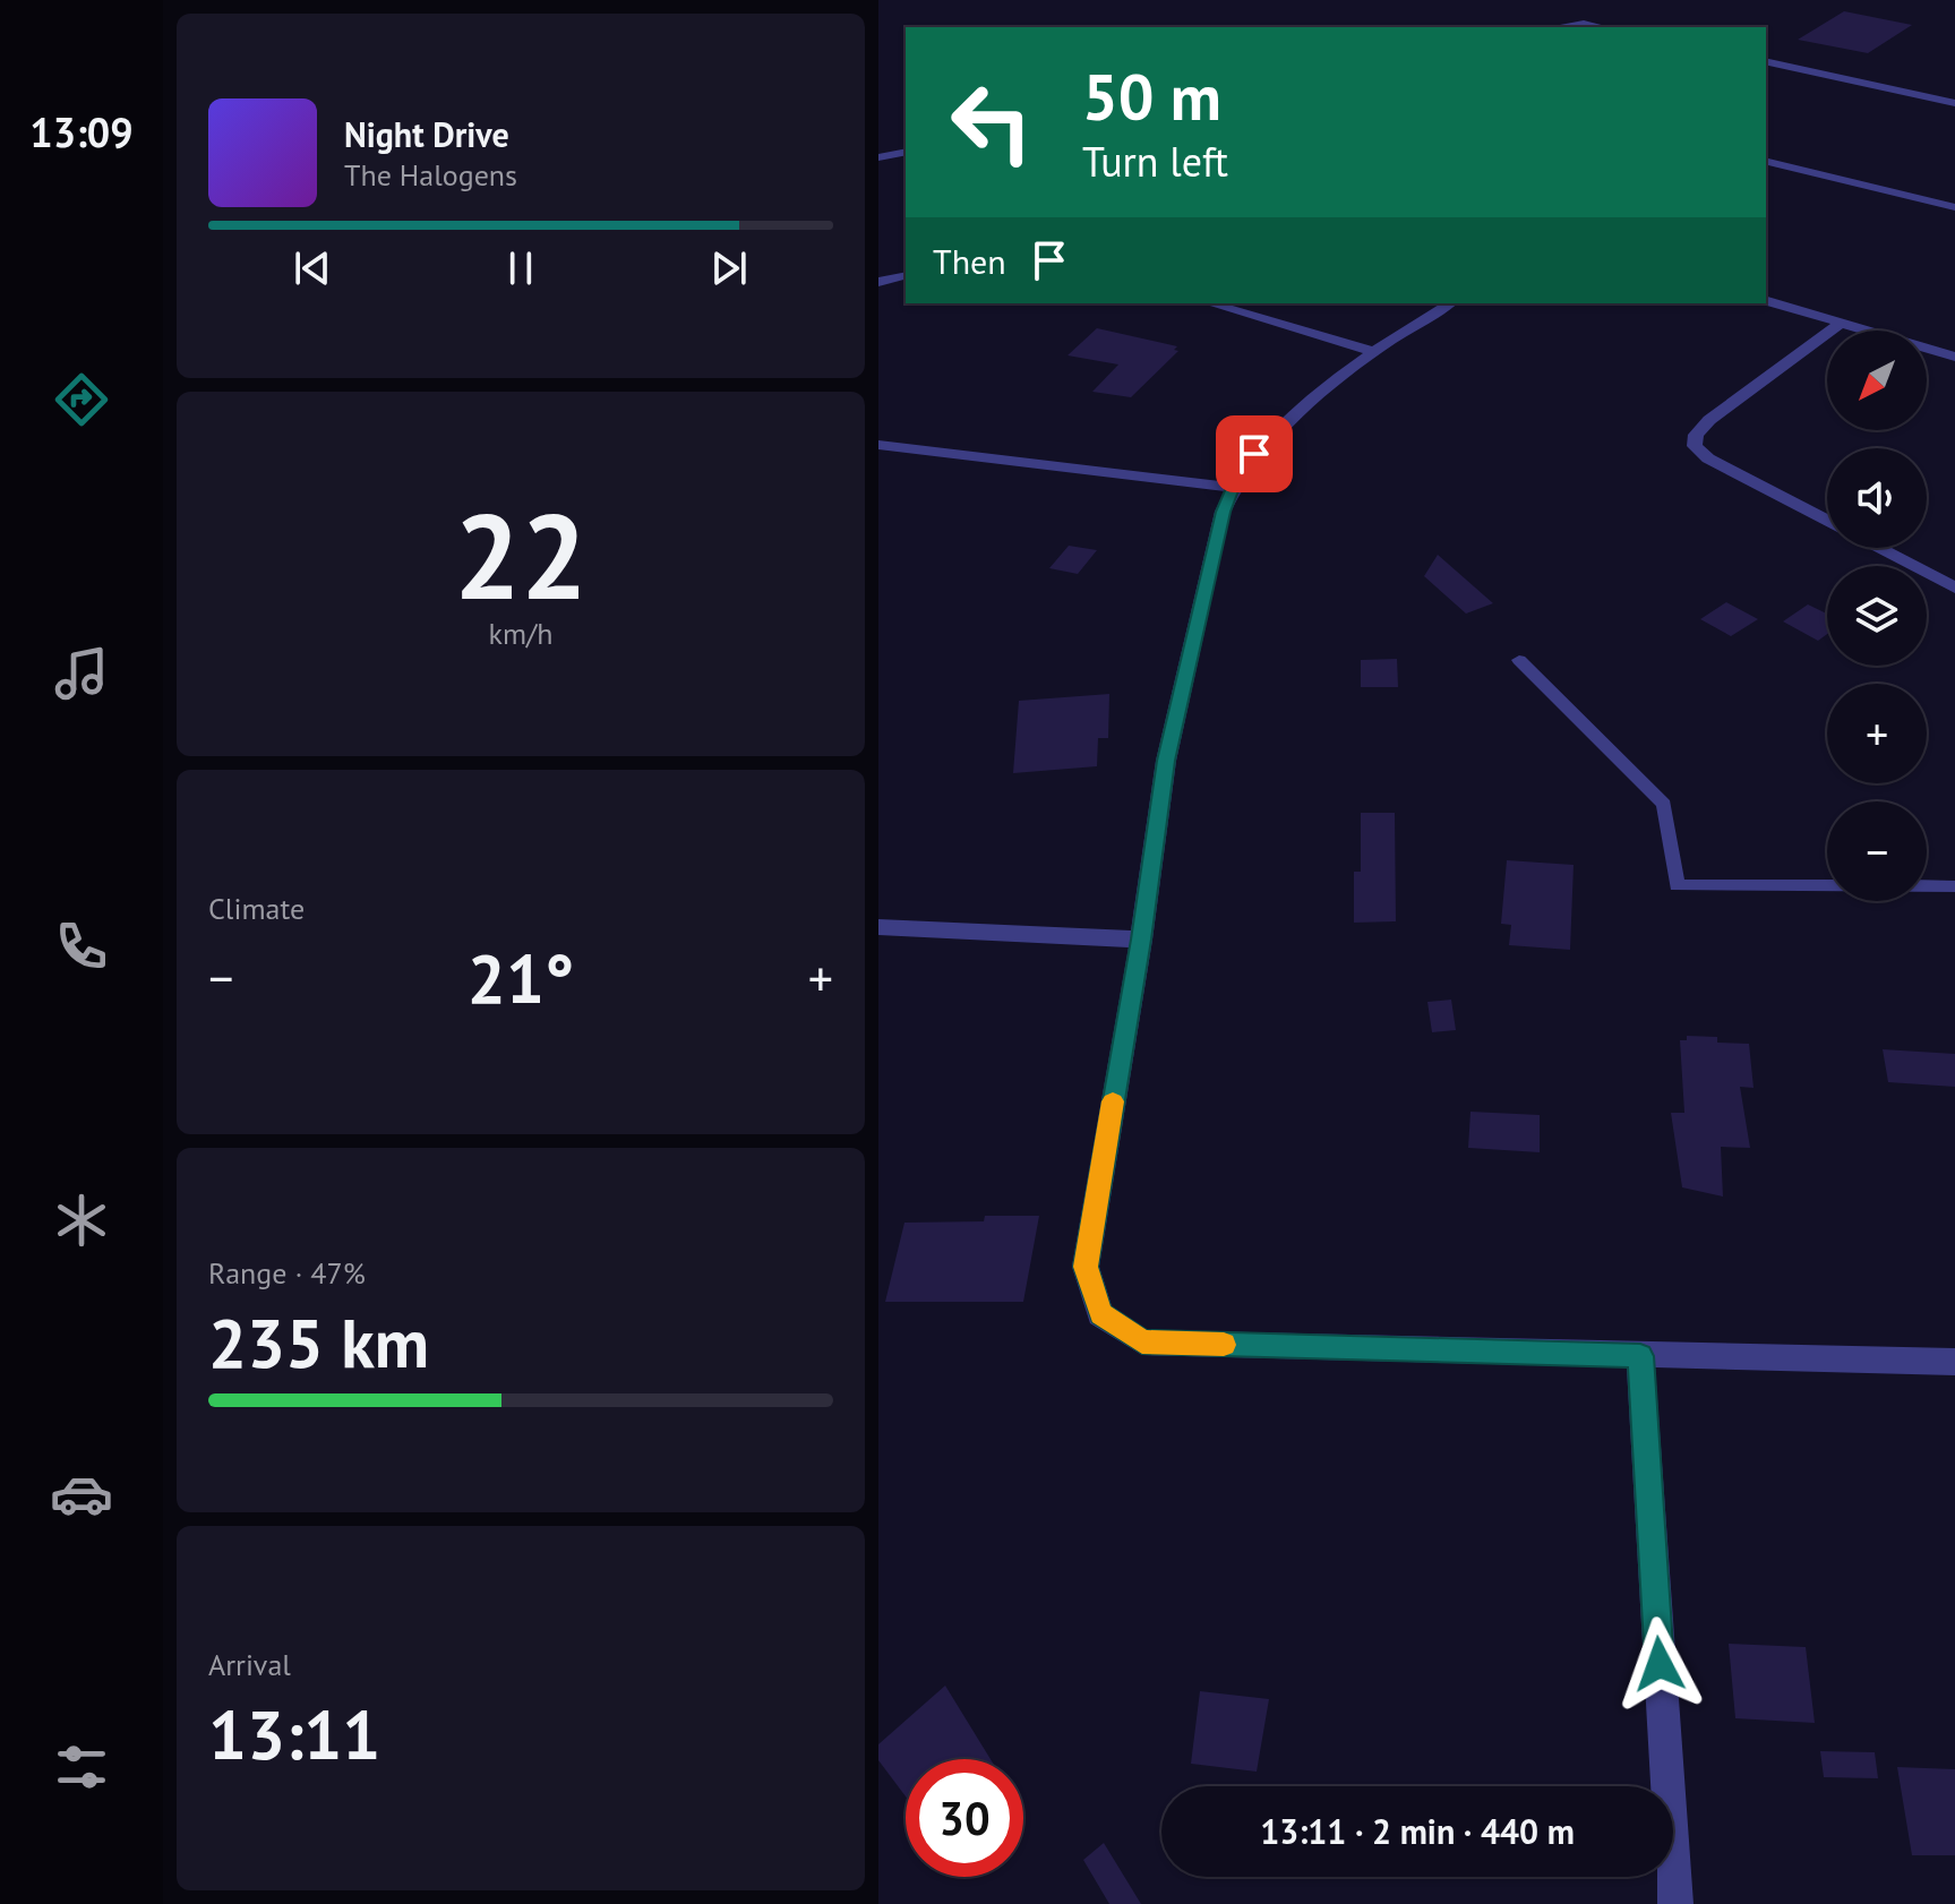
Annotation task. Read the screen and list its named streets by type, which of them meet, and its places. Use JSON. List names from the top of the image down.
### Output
{
  "north": "bottom left",
  "page": {
    "tabs": "13:09",
    "turn": ["50 m", "Turn left"],
    "song": ["Night Drive", "The Halogens"],
    "then": "Then",
    "map_buttons": ["+", "−"],
    "tile": [
      ["22", "km/h"],
      "Climate",
      ["Range · 47%", "235 km"],
      ["Arrival", "13:11"]
    ],
    "heat": ["−", "21°", "+"],
    "limit": "30",
    "trip": "13:11 · 2 min · 440 m"
  }
}
